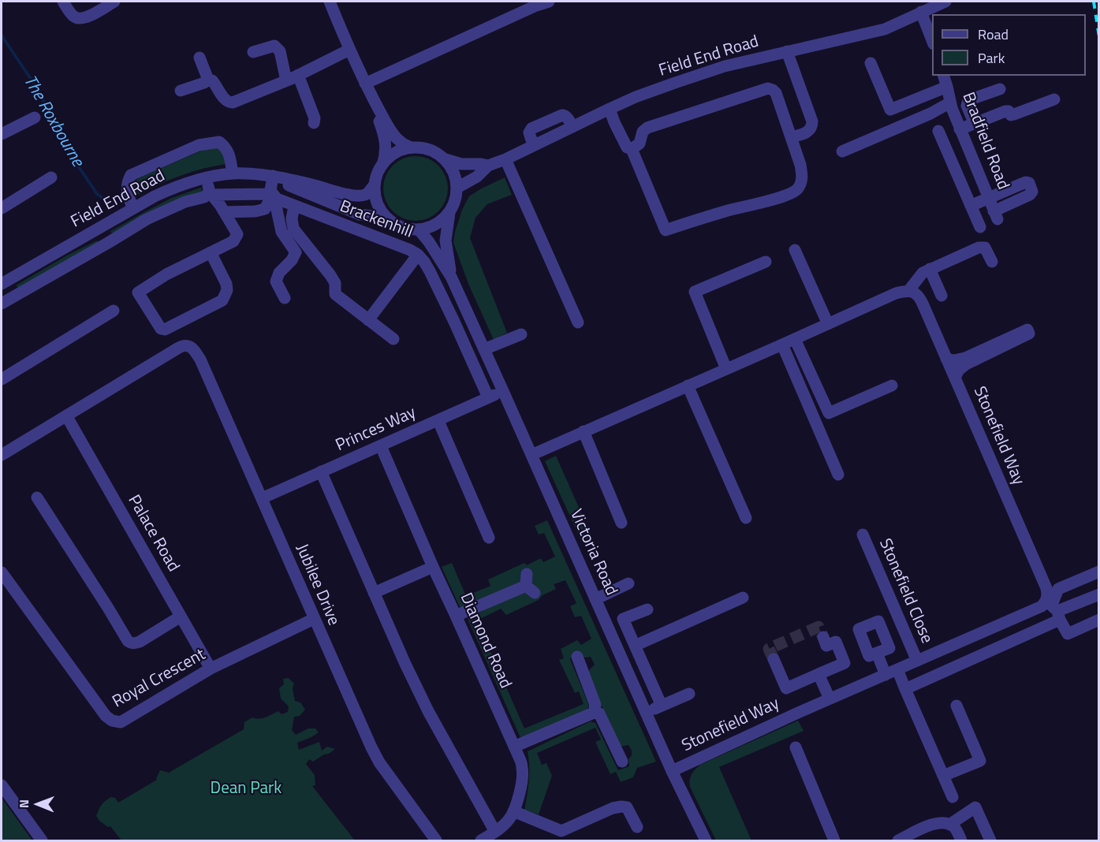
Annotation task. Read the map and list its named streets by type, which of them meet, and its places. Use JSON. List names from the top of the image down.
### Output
{
  "streets": {
    "street": [
      "Field End Road",
      "Bradfield Road",
      "Brackenhill",
      "Princes Way",
      "Stonefield Way",
      "Palace Road",
      "Victoria Road",
      "Jubilee Drive",
      "Stonefield Close",
      "Diamond Road",
      "Royal Crescent"
    ]
  },
  "crossings": [
    ["Field End Road", "Victoria Road"],
    ["Brackenhill", "Princes Way"],
    ["Princes Way", "Victoria Road"],
    ["Princes Way", "Jubilee Drive"],
    ["Princes Way", "Diamond Road"],
    ["Stonefield Way", "Victoria Road"],
    ["Stonefield Way", "Stonefield Close"],
    ["Palace Road", "Jubilee Drive"],
    ["Palace Road", "Royal Crescent"],
    ["Jubilee Drive", "Royal Crescent"]
  ],
  "water": ["The Roxbourne"],
  "parks": ["Dean Park"],
  "legend": ["Road", "Park"],
  "north": "left"
}
